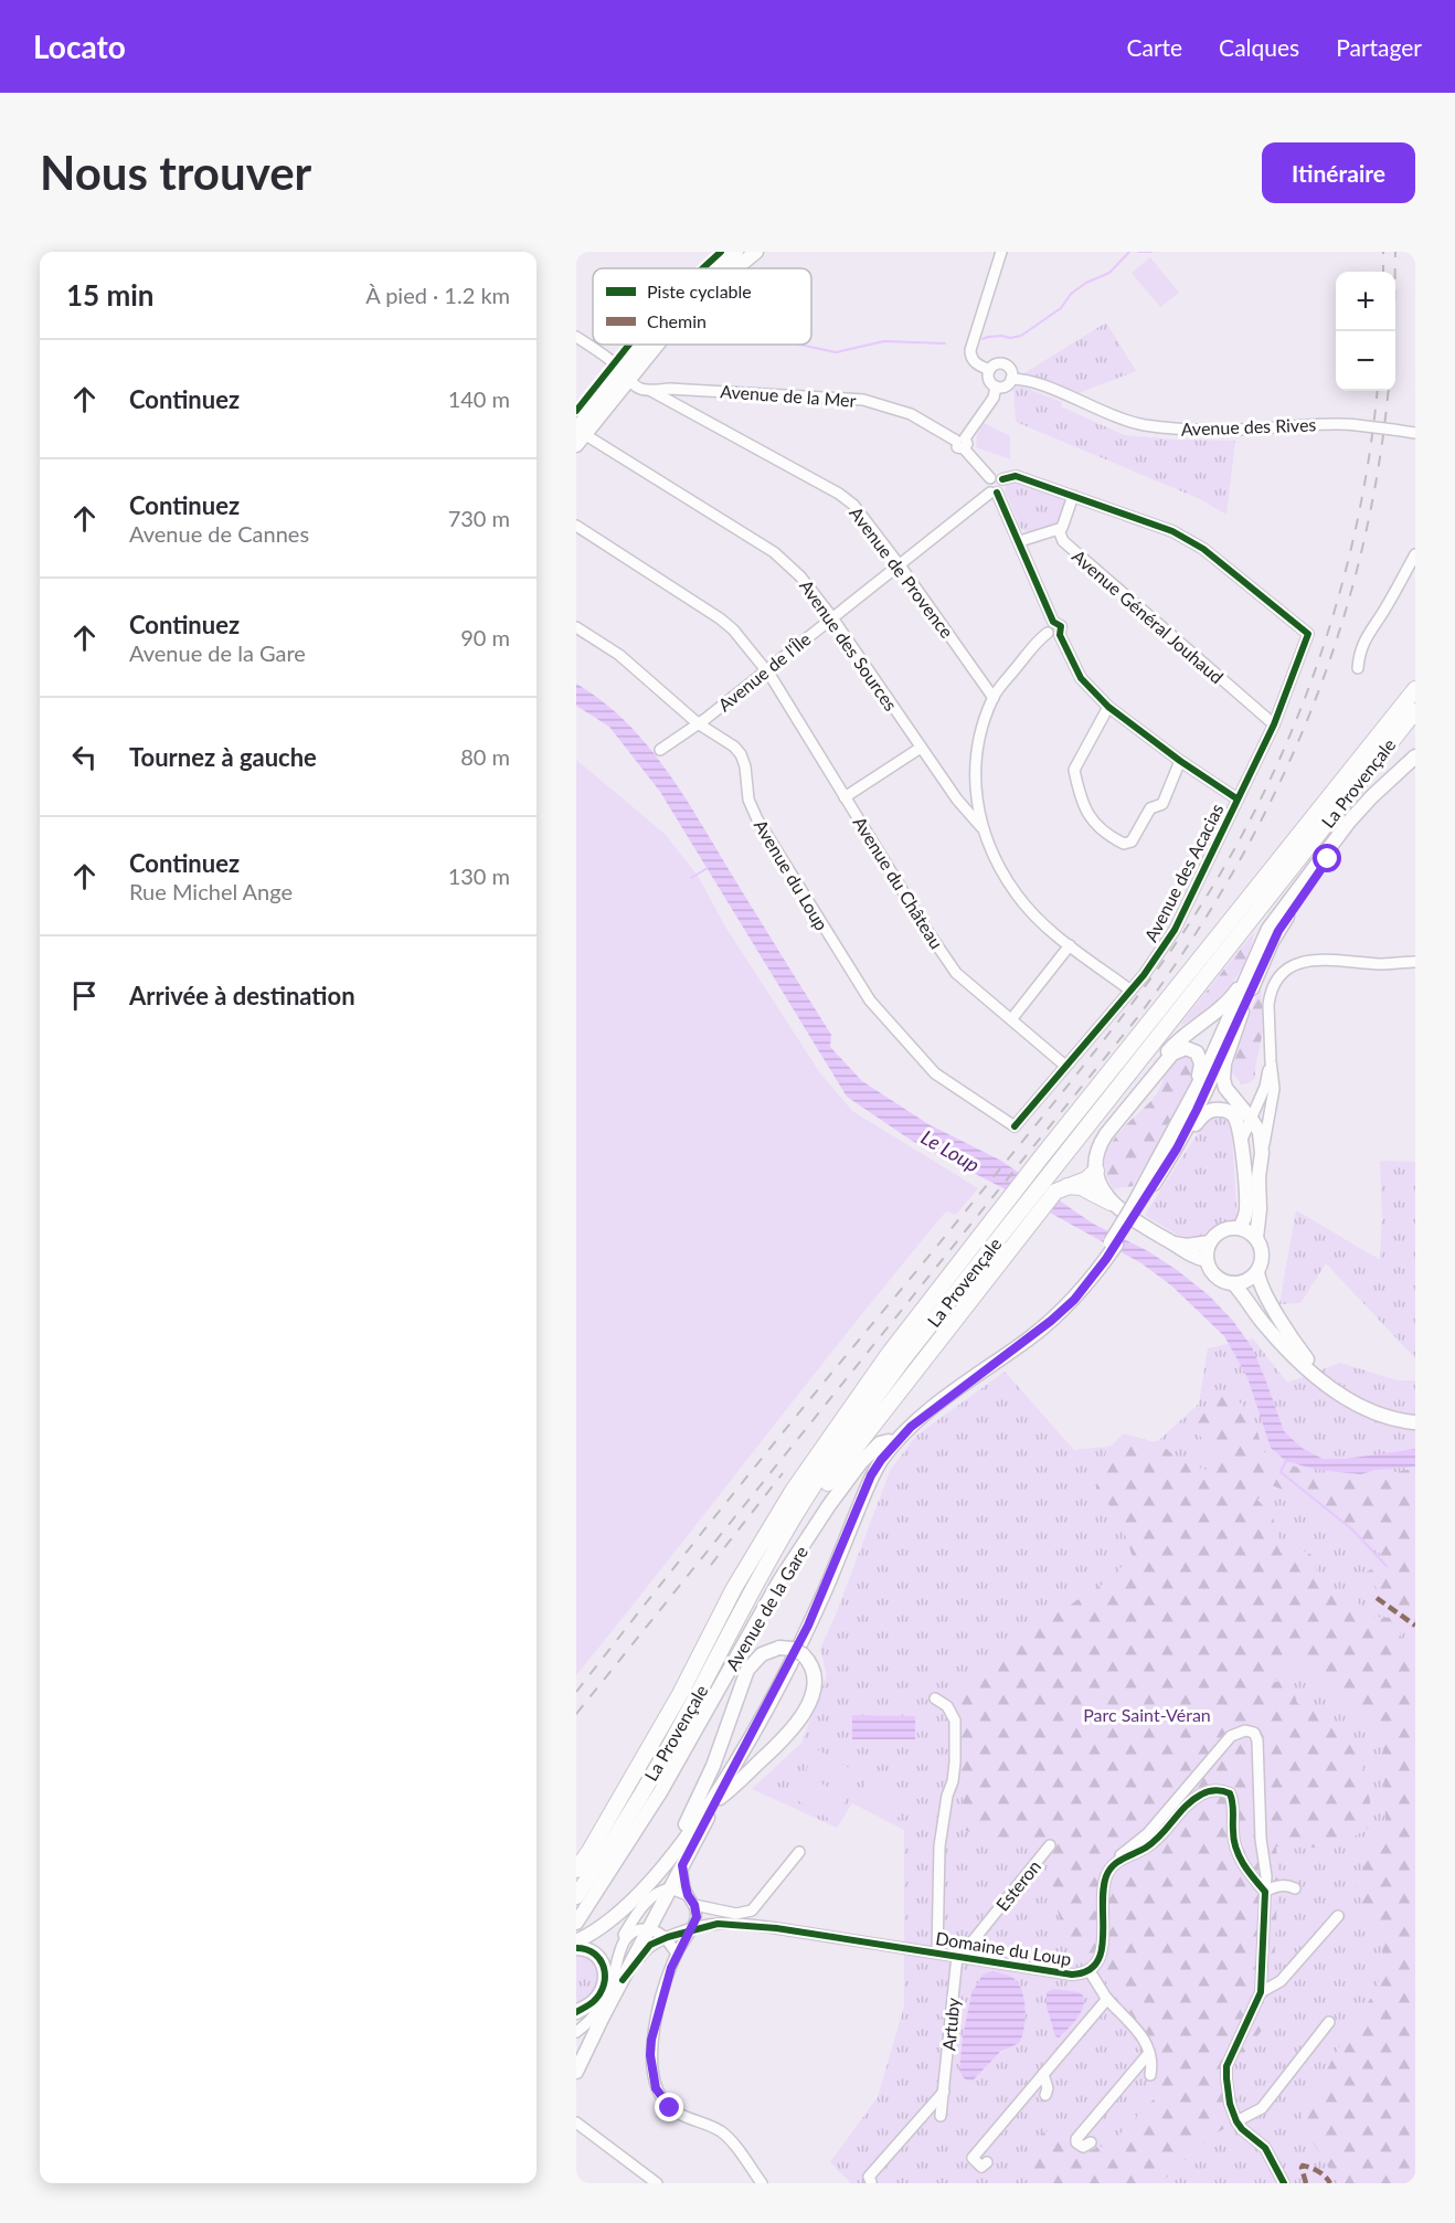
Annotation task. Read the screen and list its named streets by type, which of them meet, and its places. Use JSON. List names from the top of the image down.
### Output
{
  "streets": {
    "highway": ["La Provençale"],
    "main road": ["Avenue de la Gare"],
    "street": [
      "Avenue de la Mer",
      "Avenue des Rives",
      "Avenue de Provence",
      "Avenue Général Jouhaud",
      "Avenue des Sources",
      "Avenue de l'Île",
      "Avenue des Acacias",
      "Avenue du Loup",
      "Avenue du Château",
      "Esteron",
      "Domaine du Loup",
      "Artuby"
    ]
  },
  "crossings": [
    ["Avenue de la Mer", "Avenue de Provence"],
    ["Avenue de la Mer", "Avenue de l'Île"],
    ["Avenue de Provence", "Avenue de l'Île"],
    ["Avenue Général Jouhaud", "Avenue des Acacias"],
    ["Avenue des Sources", "Avenue de l'Île"],
    ["Avenue de l'Île", "Avenue du Loup"],
    ["Avenue de l'Île", "Avenue du Château"],
    ["Avenue des Acacias", "Avenue du Loup"],
    ["Avenue des Acacias", "Avenue du Château"],
    ["Esteron", "Domaine du Loup"],
    ["Esteron", "Artuby"],
    ["Domaine du Loup", "Artuby"]
  ],
  "water": ["Le Loup"],
  "parks": ["Parc Saint-Véran"],
  "legend": ["Piste cyclable", "Chemin"],
  "page": {
    "header": "Locato",
    "nav": ["Carte", "Calques", "Partager"],
    "buttons": "Itinéraire",
    "title": "Nous trouver",
    "heading": ["15 min", "À pied · 1.2 km"],
    "map_buttons": ["+", "−"],
    "list": [
      ["Continuez", "140 m"],
      ["Continuez", "Avenue de Cannes", "730 m"],
      ["Continuez", "Avenue de la Gare", "90 m"],
      ["Tournez à gauche", "80 m"],
      ["Continuez", "Rue Michel Ange", "130 m"],
      "Arrivée à destination"
    ]
  }
}
